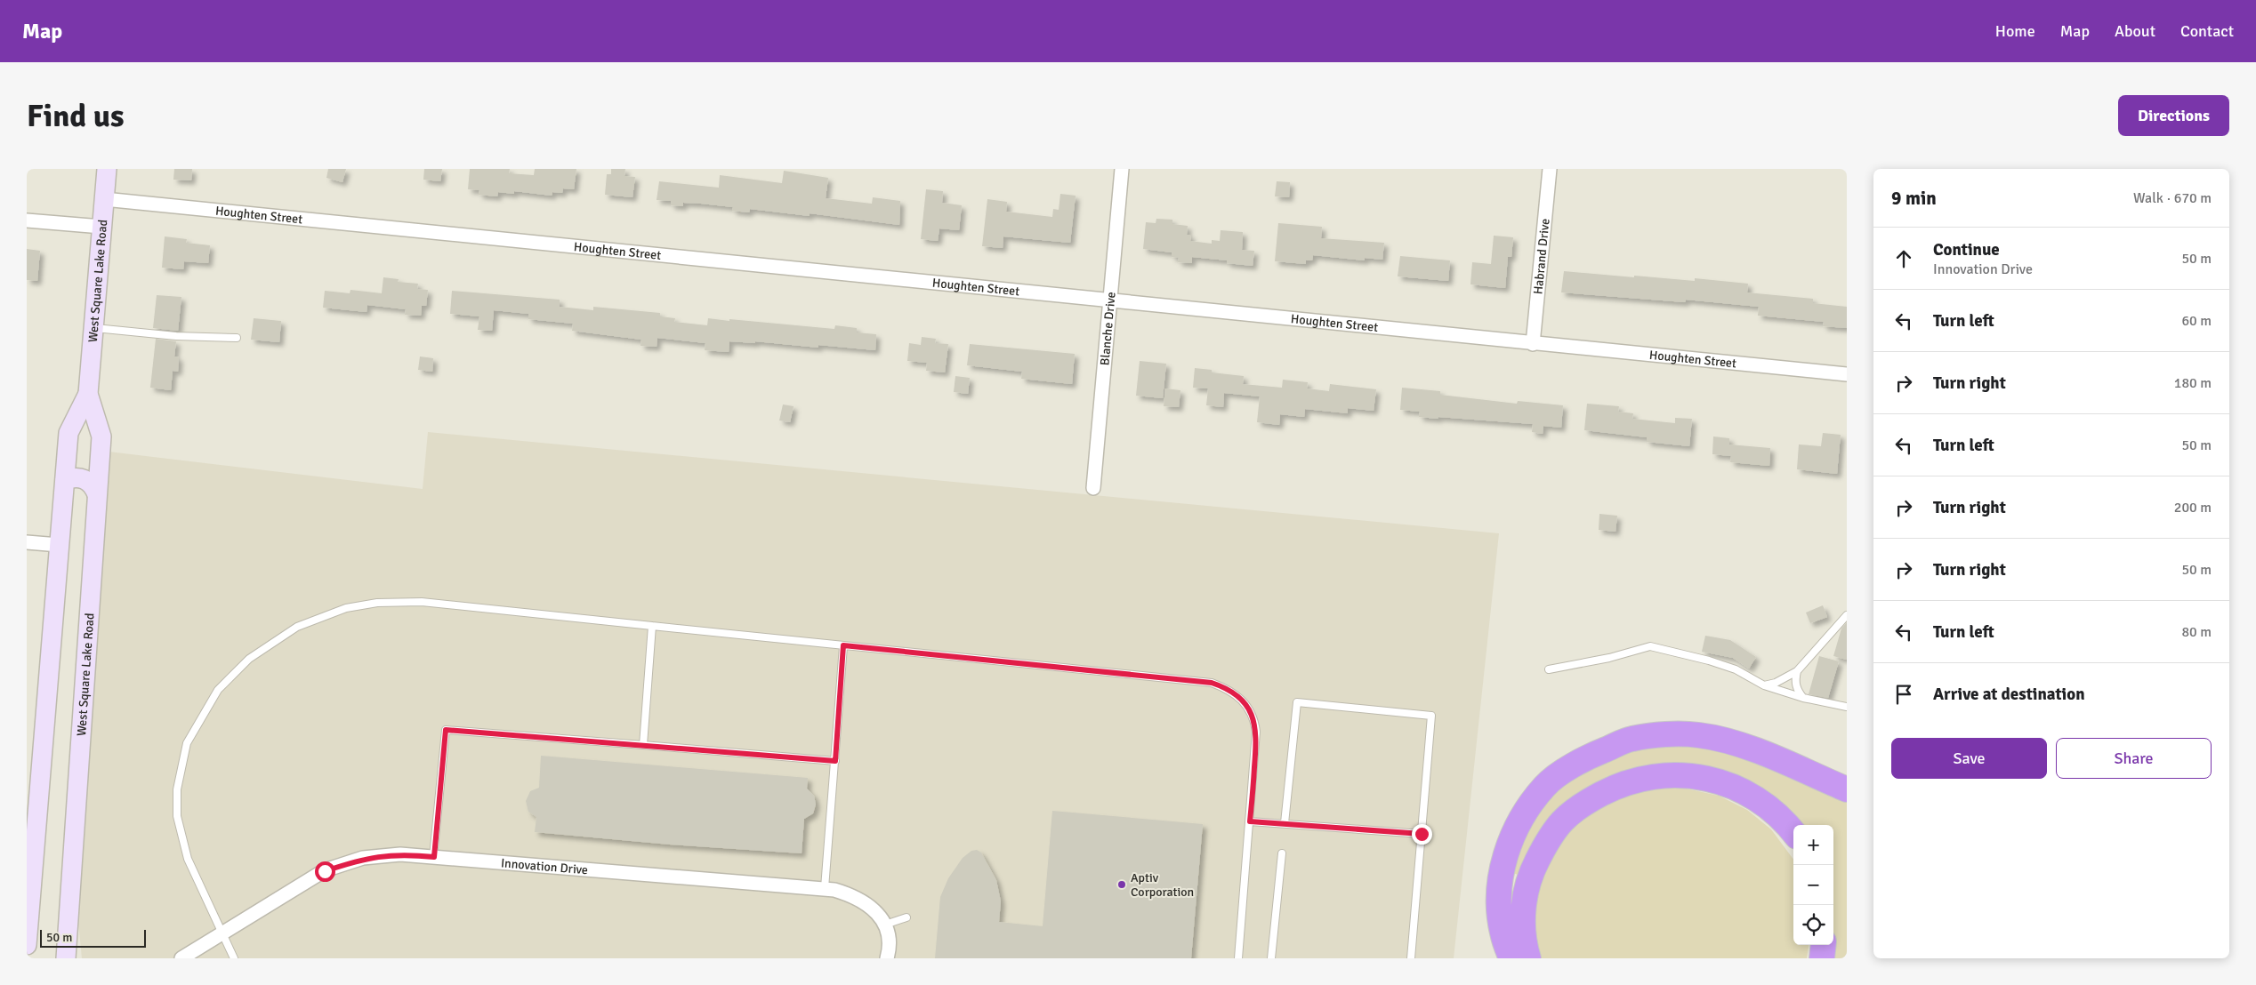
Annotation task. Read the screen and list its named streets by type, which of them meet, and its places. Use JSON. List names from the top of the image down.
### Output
{
  "streets": {
    "main road": ["West Square Lake Road"],
    "street": [
      "Houghten Street",
      "Habrand Drive",
      "Blanche Drive",
      "Innovation Drive"
    ]
  },
  "crossings": [
    ["Houghten Street", "Habrand Drive"],
    ["Houghten Street", "West Square Lake Road"],
    ["Houghten Street", "Blanche Drive"]
  ],
  "places": ["Aptiv Corporation"],
  "scale_bar": "50 m",
  "page": {
    "header": "Map",
    "nav": [
      "Home",
      "Map",
      "About",
      "Contact"
    ],
    "buttons": [
      "Directions",
      ["Save", "Share"]
    ],
    "title": "Find us",
    "heading": ["9 min", "Walk · 670 m"],
    "list": [
      ["Continue", "Innovation Drive", "50 m"],
      ["Turn left", "60 m"],
      ["Turn right", "180 m"],
      ["Turn left", "50 m"],
      ["Turn right", "200 m"],
      ["Turn right", "50 m"],
      ["Turn left", "80 m"],
      "Arrive at destination"
    ],
    "map_buttons": ["+", "−"],
    "scale": "50 m"
  }
}
